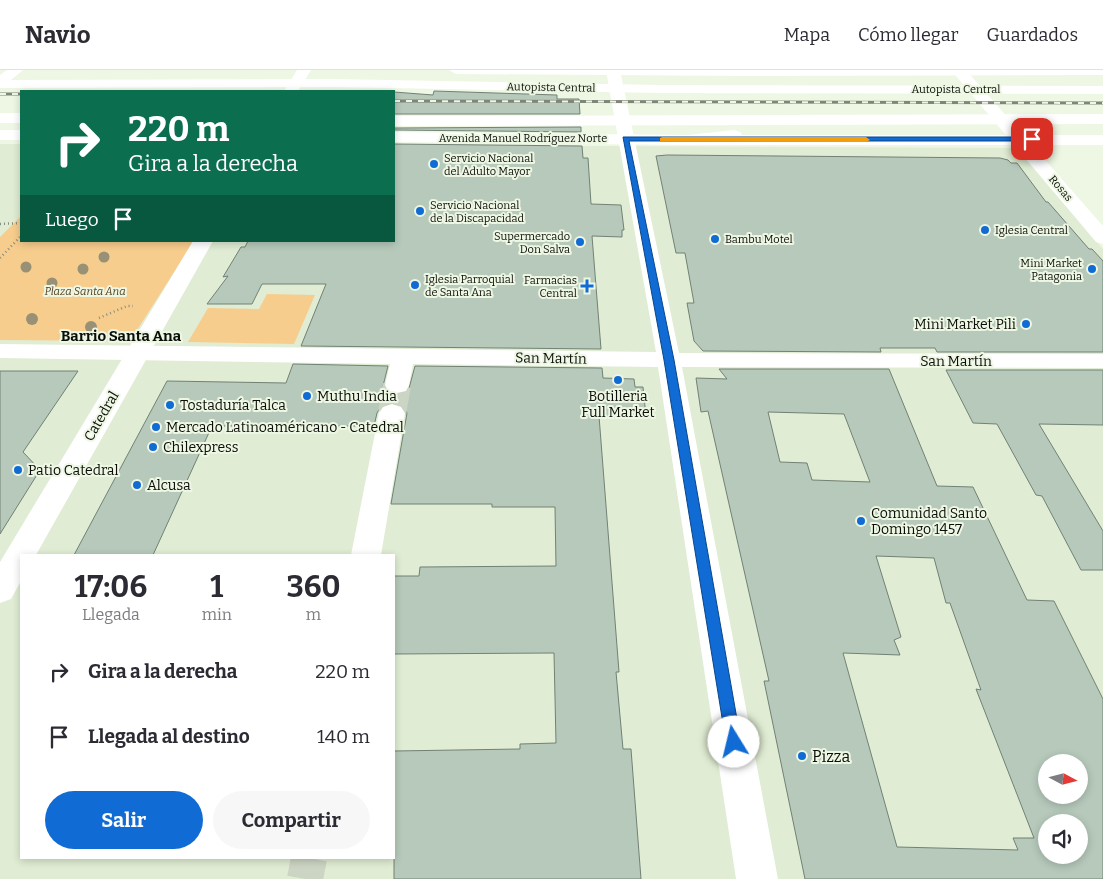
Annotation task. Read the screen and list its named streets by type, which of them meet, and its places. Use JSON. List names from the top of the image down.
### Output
{
  "streets": {
    "main road": [
      "Autopista Central",
      "Avenida Manuel Rodríguez Norte",
      "Rosas",
      "San Martín",
      "Catedral"
    ]
  },
  "crossings": [
    ["Avenida Manuel Rodríguez Norte", "Rosas"],
    ["San Martín", "Catedral"]
  ],
  "districts": ["Barrio Santa Ana"],
  "parks": ["Plaza Santa Ana"],
  "places": {
    "other": [
      "Servicio Nacional del Adulto Mayor",
      "Servicio Nacional de la Discapacidad",
      "Iglesia Central",
      "Bambu Motel",
      "Supermercado Don Salva",
      "Mini Market Patagonia",
      "Iglesia Parroquial de Santa Ana",
      "Mini Market Pili",
      "Botilleria Full Market",
      "Muthu India",
      "Tostaduría Talca",
      "Mercado Latinoaméricano - Catedral",
      "Chilexpress",
      "Patio Catedral",
      "Alcusa",
      "Comunidad Santo Domingo 1457",
      "Pizza"
    ],
    "health": ["Farmacias Central"]
  },
  "north": "right",
  "page": {
    "header": "Navio",
    "nav": ["Mapa", "Cómo llegar", "Guardados"],
    "turn": ["220 m", "Gira a la derecha"],
    "then": "Luego",
    "eta": [
      "17:06",
      "Llegada",
      "1",
      "min",
      "360",
      "m"
    ],
    "list": [
      {
        "name": "Gira a la derecha",
        "value": "220 m"
      },
      {
        "name": "Llegada al destino",
        "value": "140 m"
      }
    ],
    "buttons": ["Salir", "Compartir"]
  }
}
